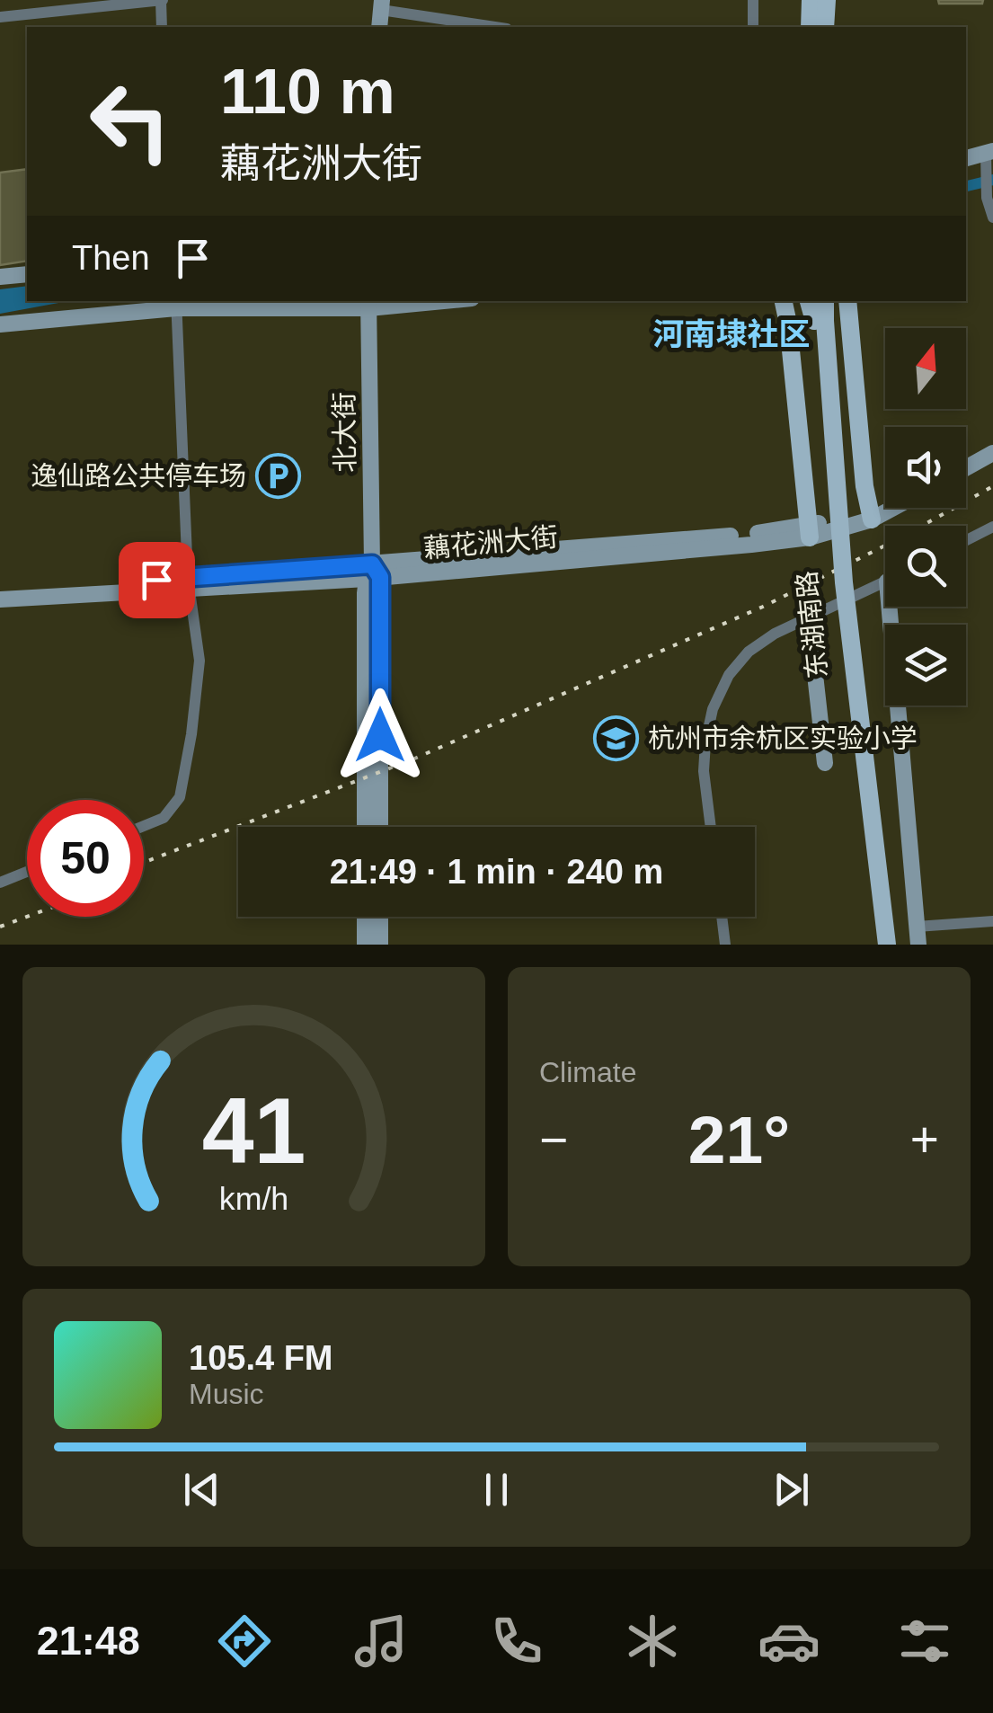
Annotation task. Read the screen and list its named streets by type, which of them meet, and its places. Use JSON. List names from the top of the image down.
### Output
{
  "streets": {
    "main road": ["北大街", "藕花洲大街", "东湖南路"]
  },
  "crossings": [
    ["北大街", "藕花洲大街"]
  ],
  "districts": ["河南埭社区"],
  "places": {
    "parking": ["逸仙路公共停车场"],
    "school or university": ["杭州市余杭区实验小学"]
  },
  "north": "top",
  "page": {
    "turn": ["110 m", "藕花洲大街"],
    "then": "Then",
    "limit": "50",
    "trip": "21:49 · 1 min · 240 m",
    "tile": "Climate",
    "heat": ["−", "21°", "+"],
    "song": ["105.4 FM", "Music"],
    "tabs": "21:48",
    "gauge": ["41", "km/h"]
  }
}
